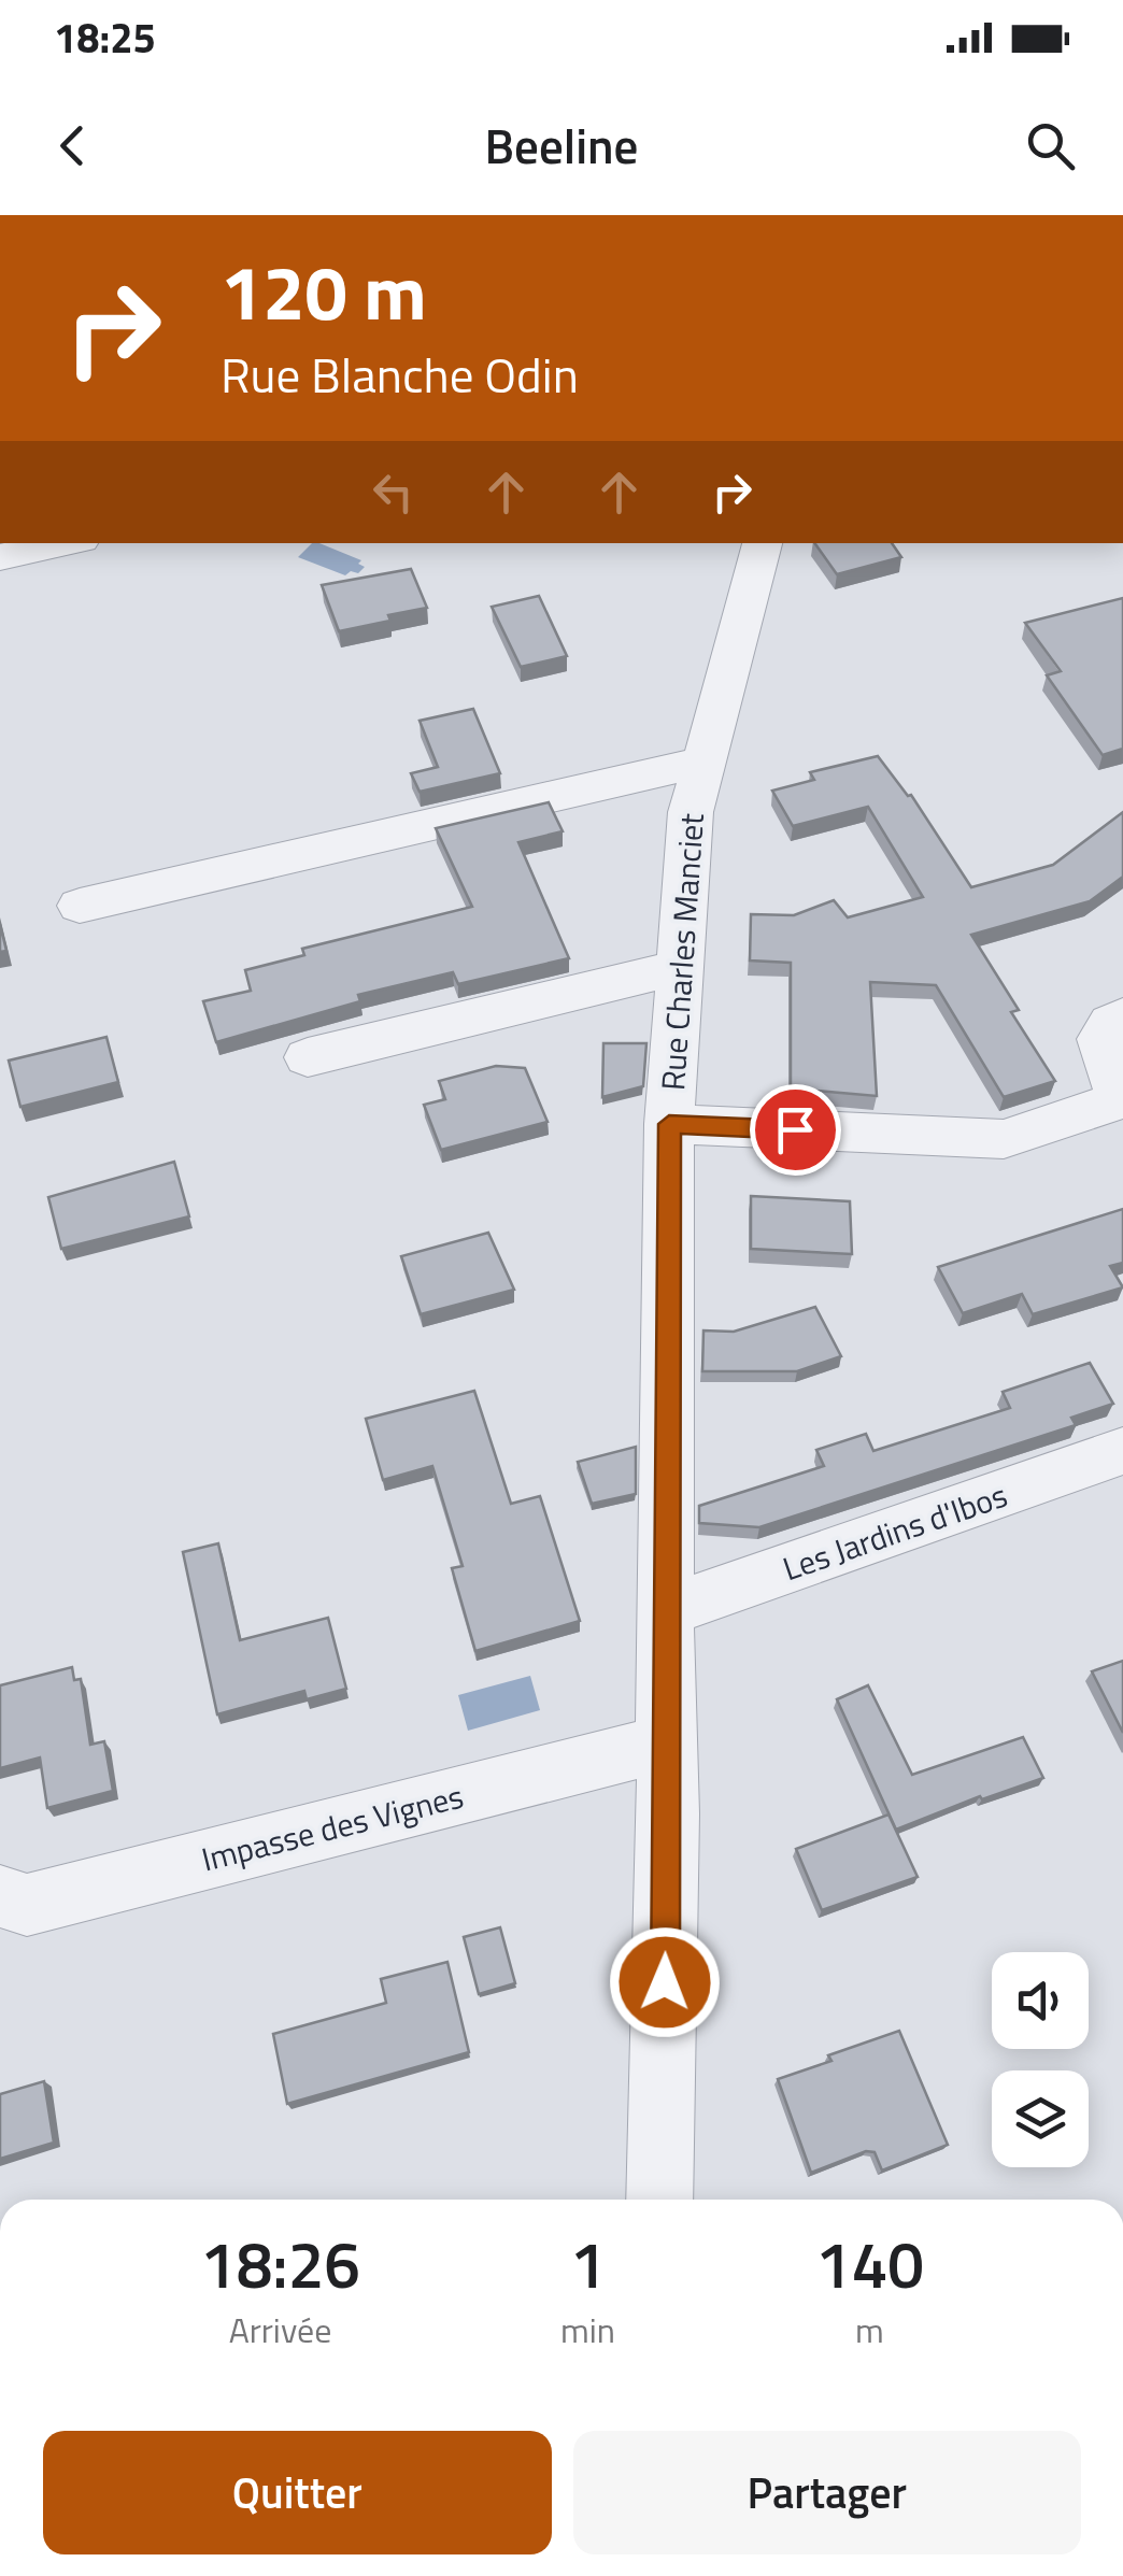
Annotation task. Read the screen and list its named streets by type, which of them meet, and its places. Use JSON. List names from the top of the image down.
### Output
{
  "streets": {
    "street": ["Rue Charles Manciet", "Les Jardins d'Ibos", "Impasse des Vignes"]
  },
  "crossings": [
    ["Rue Charles Manciet", "Les Jardins d'Ibos"],
    ["Rue Charles Manciet", "Impasse des Vignes"]
  ],
  "page": {
    "status": "18:25",
    "header": "Beeline",
    "turn": ["120 m", "Rue Blanche Odin"],
    "eta": [
      "18:26",
      "Arrivée",
      "1",
      "min",
      "140",
      "m"
    ],
    "buttons": ["Quitter", "Partager"]
  }
}
